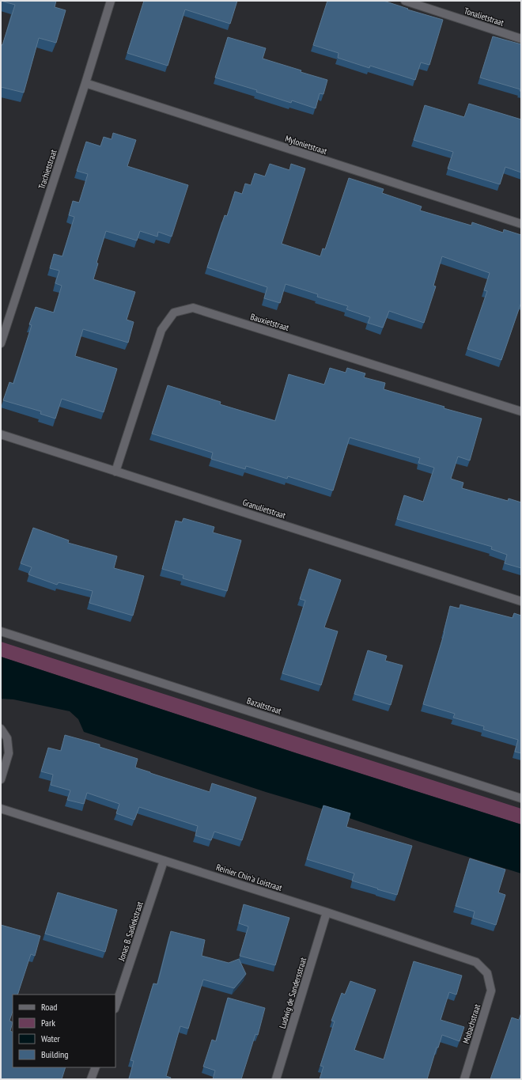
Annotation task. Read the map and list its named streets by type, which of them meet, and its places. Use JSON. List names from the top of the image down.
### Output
{
  "streets": {
    "street": [
      "Tonalietstraat",
      "Mylonietstraat",
      "Trachietstraat",
      "Bauxietstraat",
      "Granulietstraat",
      "Bazaltstraat",
      "Reinier Chin'a Loistraat",
      "Jonas B. Sadiekstraat",
      "Ludwig de Sandersstraat",
      "Mobachstraat"
    ]
  },
  "crossings": [
    ["Mylonietstraat", "Trachietstraat"],
    ["Bauxietstraat", "Granulietstraat"],
    ["Reinier Chin'a Loistraat", "Jonas B. Sadiekstraat"],
    ["Reinier Chin'a Loistraat", "Ludwig de Sandersstraat"],
    ["Reinier Chin'a Loistraat", "Mobachstraat"]
  ],
  "legend": [
    "Road",
    "Park",
    "Water",
    "Building"
  ]
}
